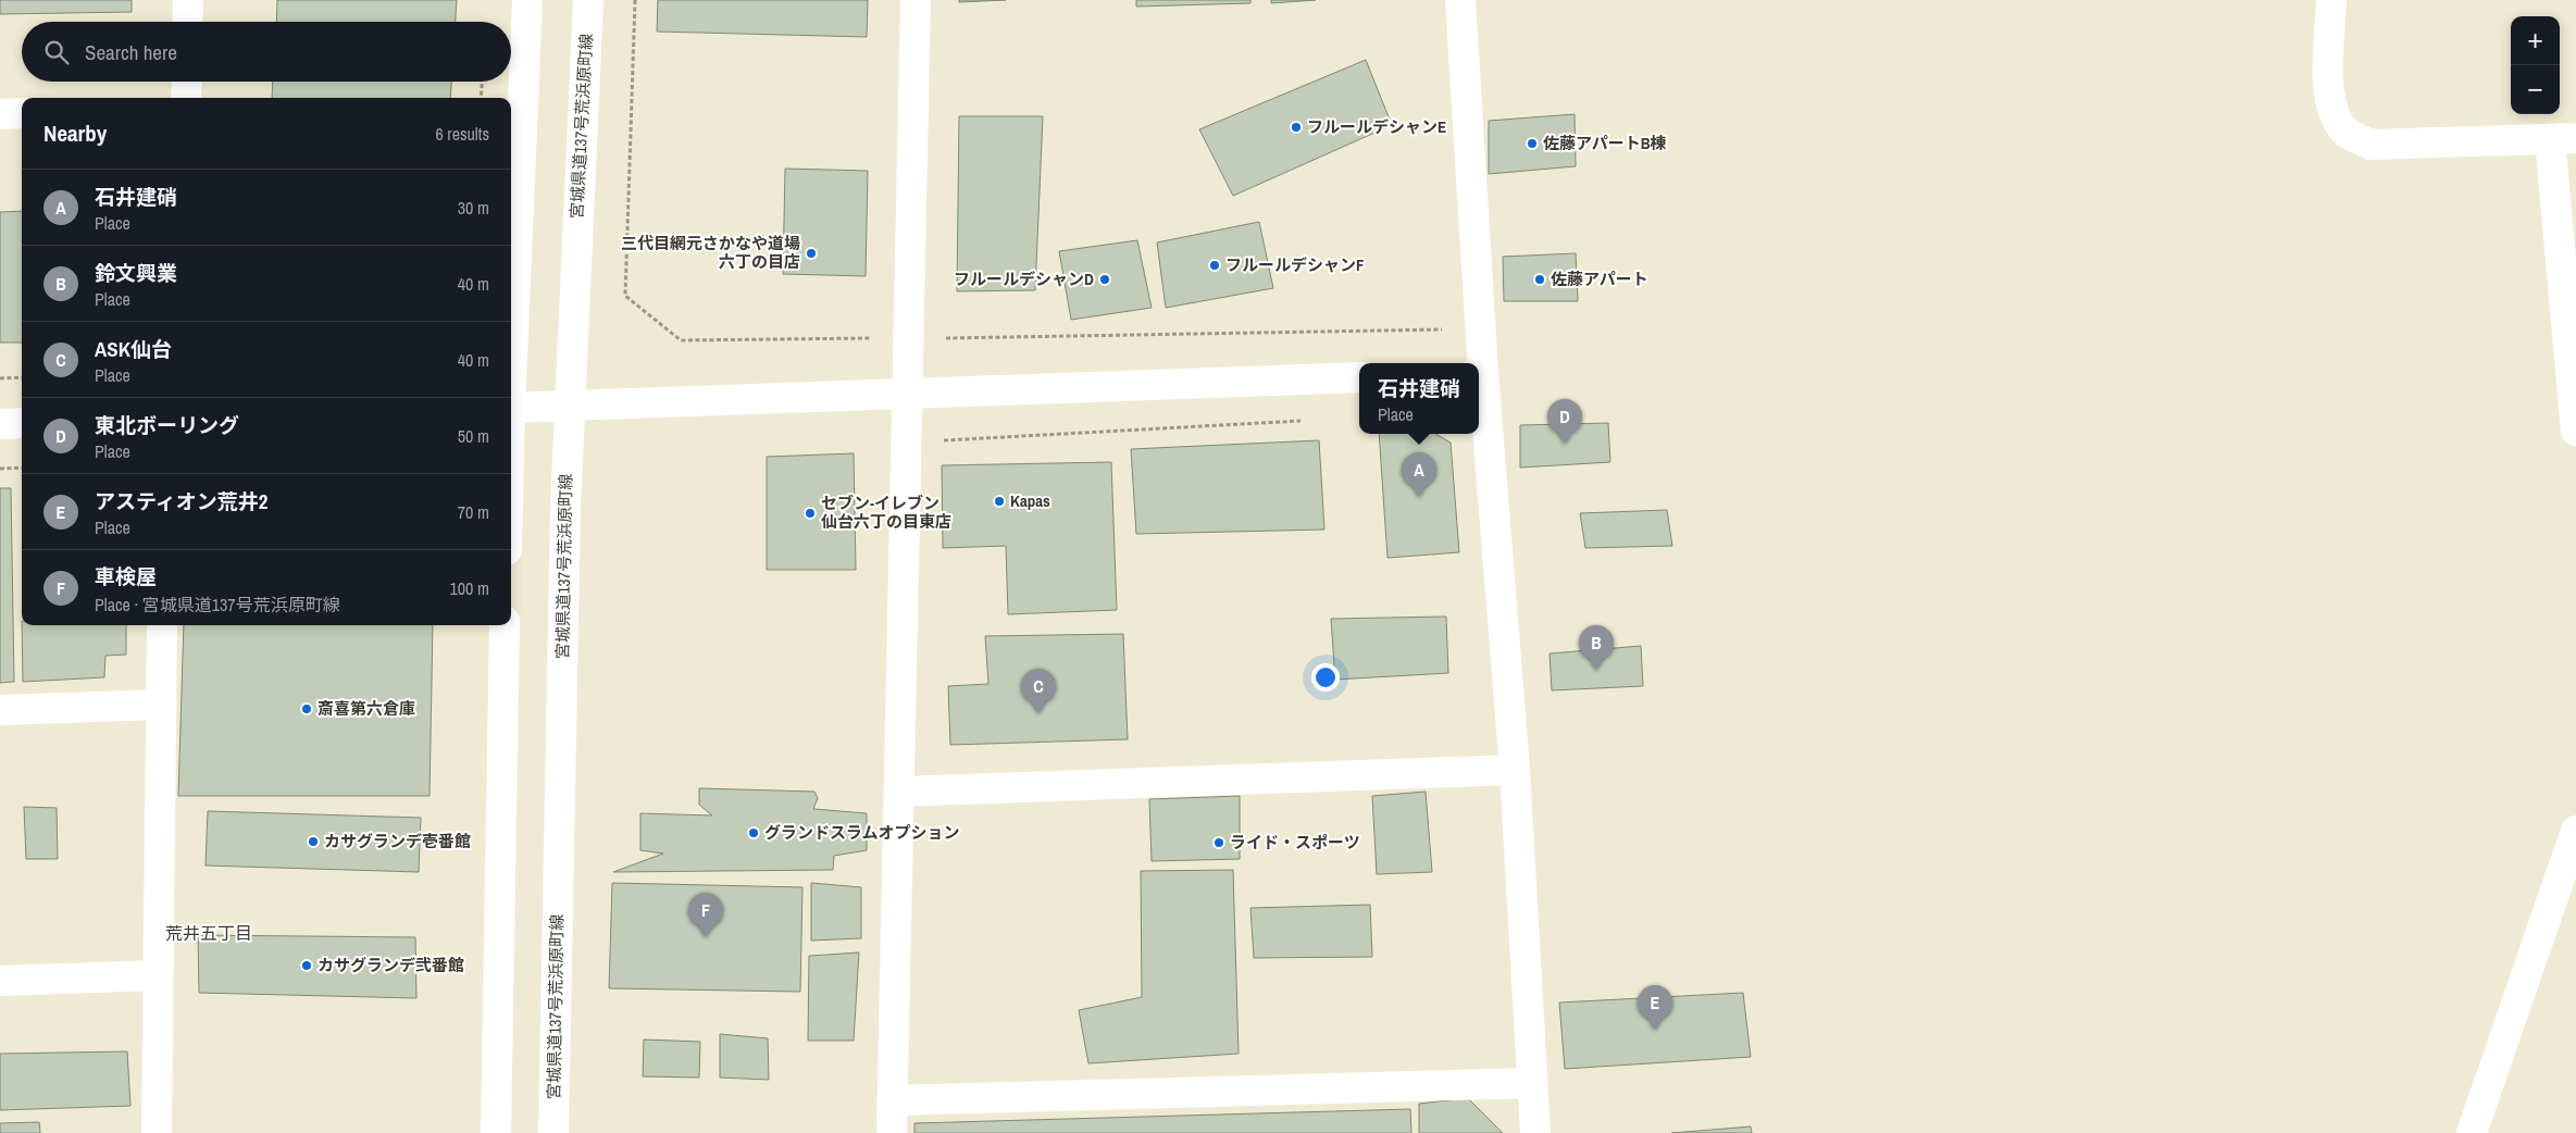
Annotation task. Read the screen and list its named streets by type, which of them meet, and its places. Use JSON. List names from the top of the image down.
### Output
{
  "streets": {
    "street": ["宮城県道137号荒浜原町線"]
  },
  "districts": ["荒井五丁目"],
  "places": [
    "フルールデシャンE",
    "佐藤アパートB棟",
    "三代目網元さかなや道場 六丁の目店",
    "フルールデシャンF",
    "フルールデシャンD",
    "佐藤アパート",
    "Kapas",
    "セブン-イレブン 仙台六丁の目東店",
    "斎喜第六倉庫",
    "グランドスラムオプション",
    "カサグランデ壱番館",
    "ライド・スポーツ",
    "カサグランデ弐番館"
  ],
  "page": {
    "map_buttons": ["+", "−"],
    "search": "Search here",
    "heading": ["Nearby", "6 results"],
    "list": [
      {
        "mark": "A",
        "name": "石井建硝",
        "note": "Place",
        "value": "30 m"
      },
      {
        "mark": "B",
        "name": "鈴文興業",
        "note": "Place",
        "value": "40 m"
      },
      {
        "mark": "C",
        "name": "ASK仙台",
        "note": "Place",
        "value": "40 m"
      },
      {
        "mark": "D",
        "name": "東北ボーリング",
        "note": "Place",
        "value": "50 m"
      },
      {
        "mark": "E",
        "name": "アスティオン荒井2",
        "note": "Place",
        "value": "70 m"
      },
      {
        "mark": "F",
        "name": "車検屋",
        "note": "Place · 宮城県道137号荒浜原町線",
        "value": "100 m"
      }
    ],
    "popup": ["石井建硝", "Place"],
    "pins": [
      "D",
      "A",
      "B",
      "C",
      "F",
      "E"
    ]
  }
}
